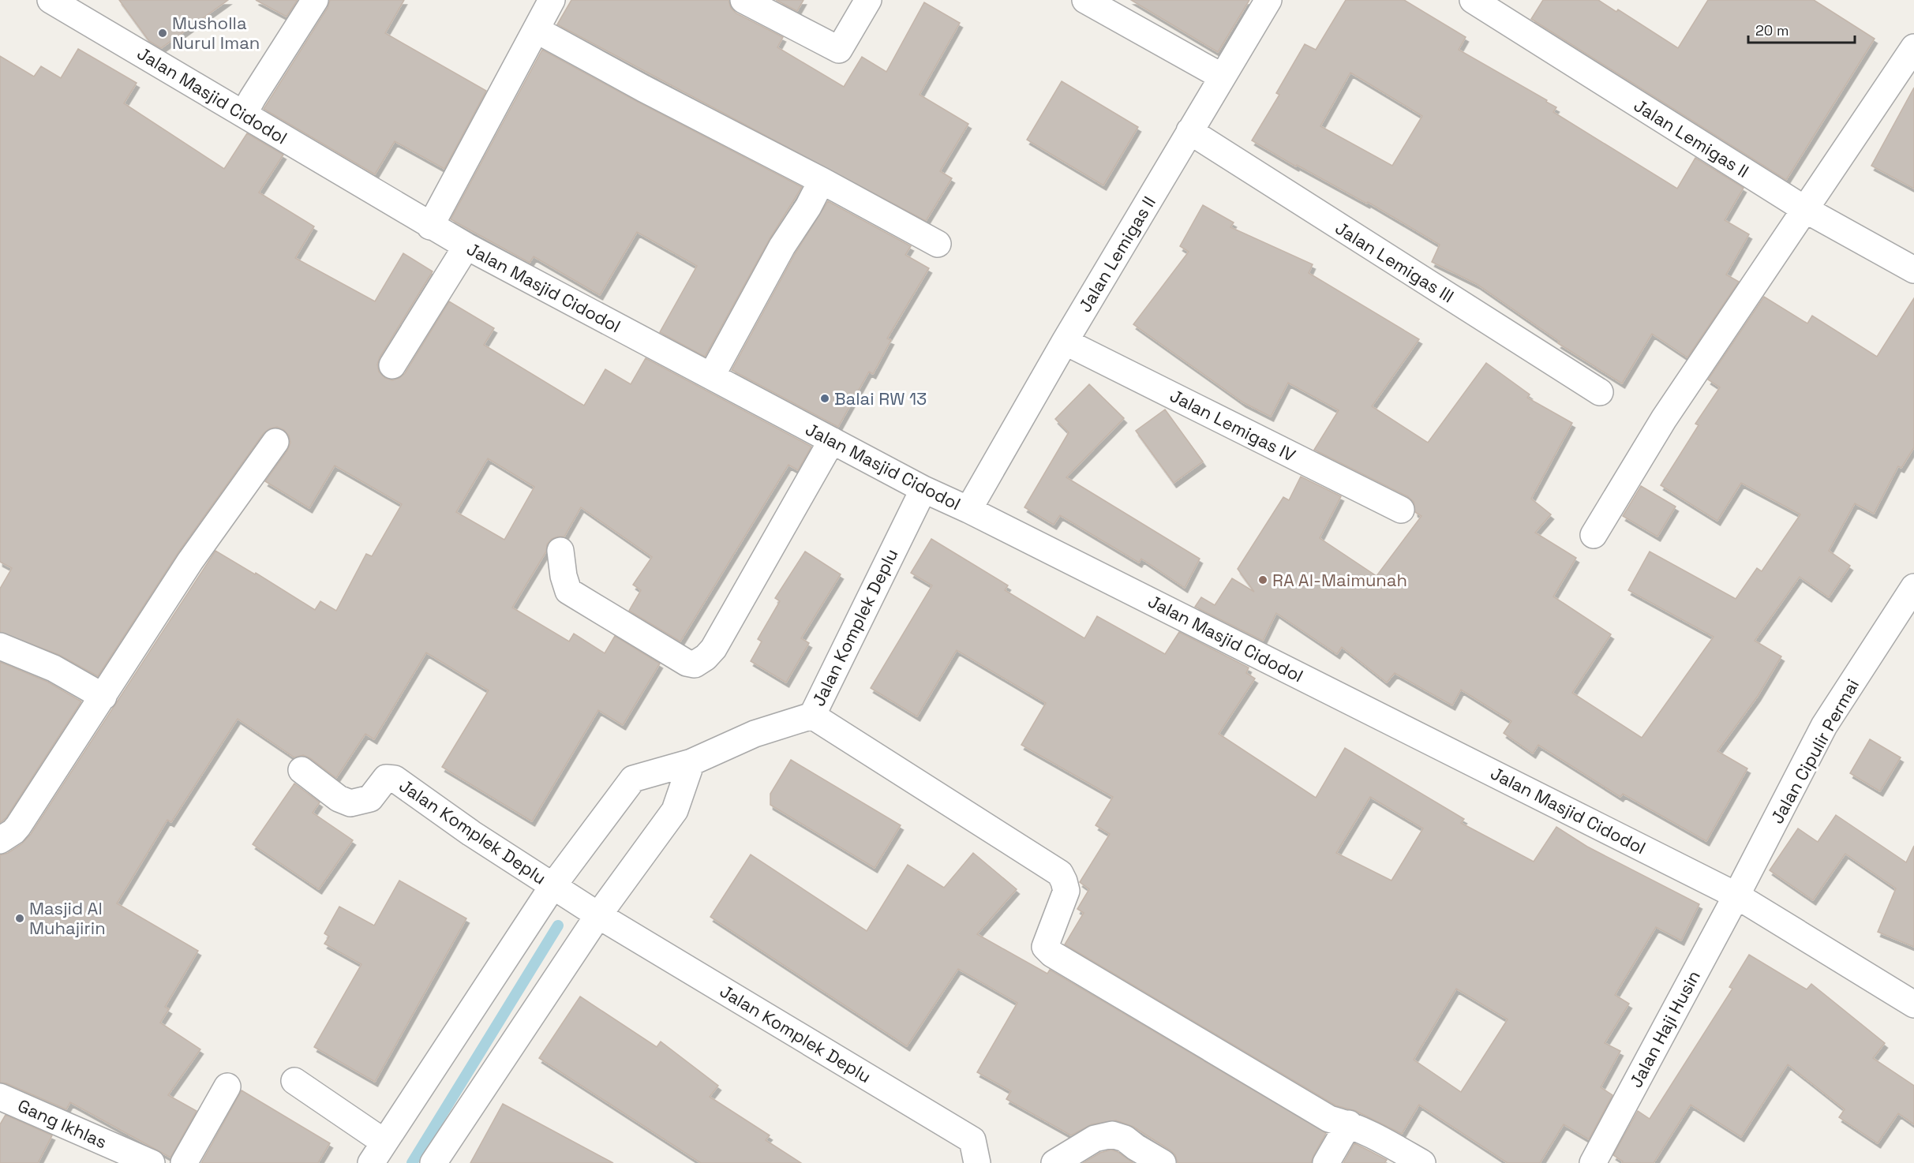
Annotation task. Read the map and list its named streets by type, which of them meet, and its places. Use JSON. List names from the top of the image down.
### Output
{
  "streets": {
    "street": [
      "Jalan Masjid Cidodol",
      "Jalan Lemigas II",
      "Jalan Lemigas III",
      "Jalan Lemigas IV",
      "Jalan Komplek Deplu",
      "Jalan Cipulir Permai",
      "Jalan Haji Husin",
      "Gang Ikhlas"
    ]
  },
  "crossings": [
    ["Jalan Masjid Cidodol", "Jalan Lemigas II"],
    ["Jalan Masjid Cidodol", "Jalan Komplek Deplu"],
    ["Jalan Masjid Cidodol", "Jalan Cipulir Permai"],
    ["Jalan Masjid Cidodol", "Jalan Haji Husin"],
    ["Jalan Lemigas II", "Jalan Lemigas III"],
    ["Jalan Lemigas II", "Jalan Lemigas IV"],
    ["Jalan Cipulir Permai", "Jalan Haji Husin"]
  ],
  "places": [
    "Musholla Nurul Iman",
    "Balai RW 13",
    "RA Al-Maimunah",
    "Masjid Al Muhajirin"
  ],
  "scale_bar": "20 m"
}
